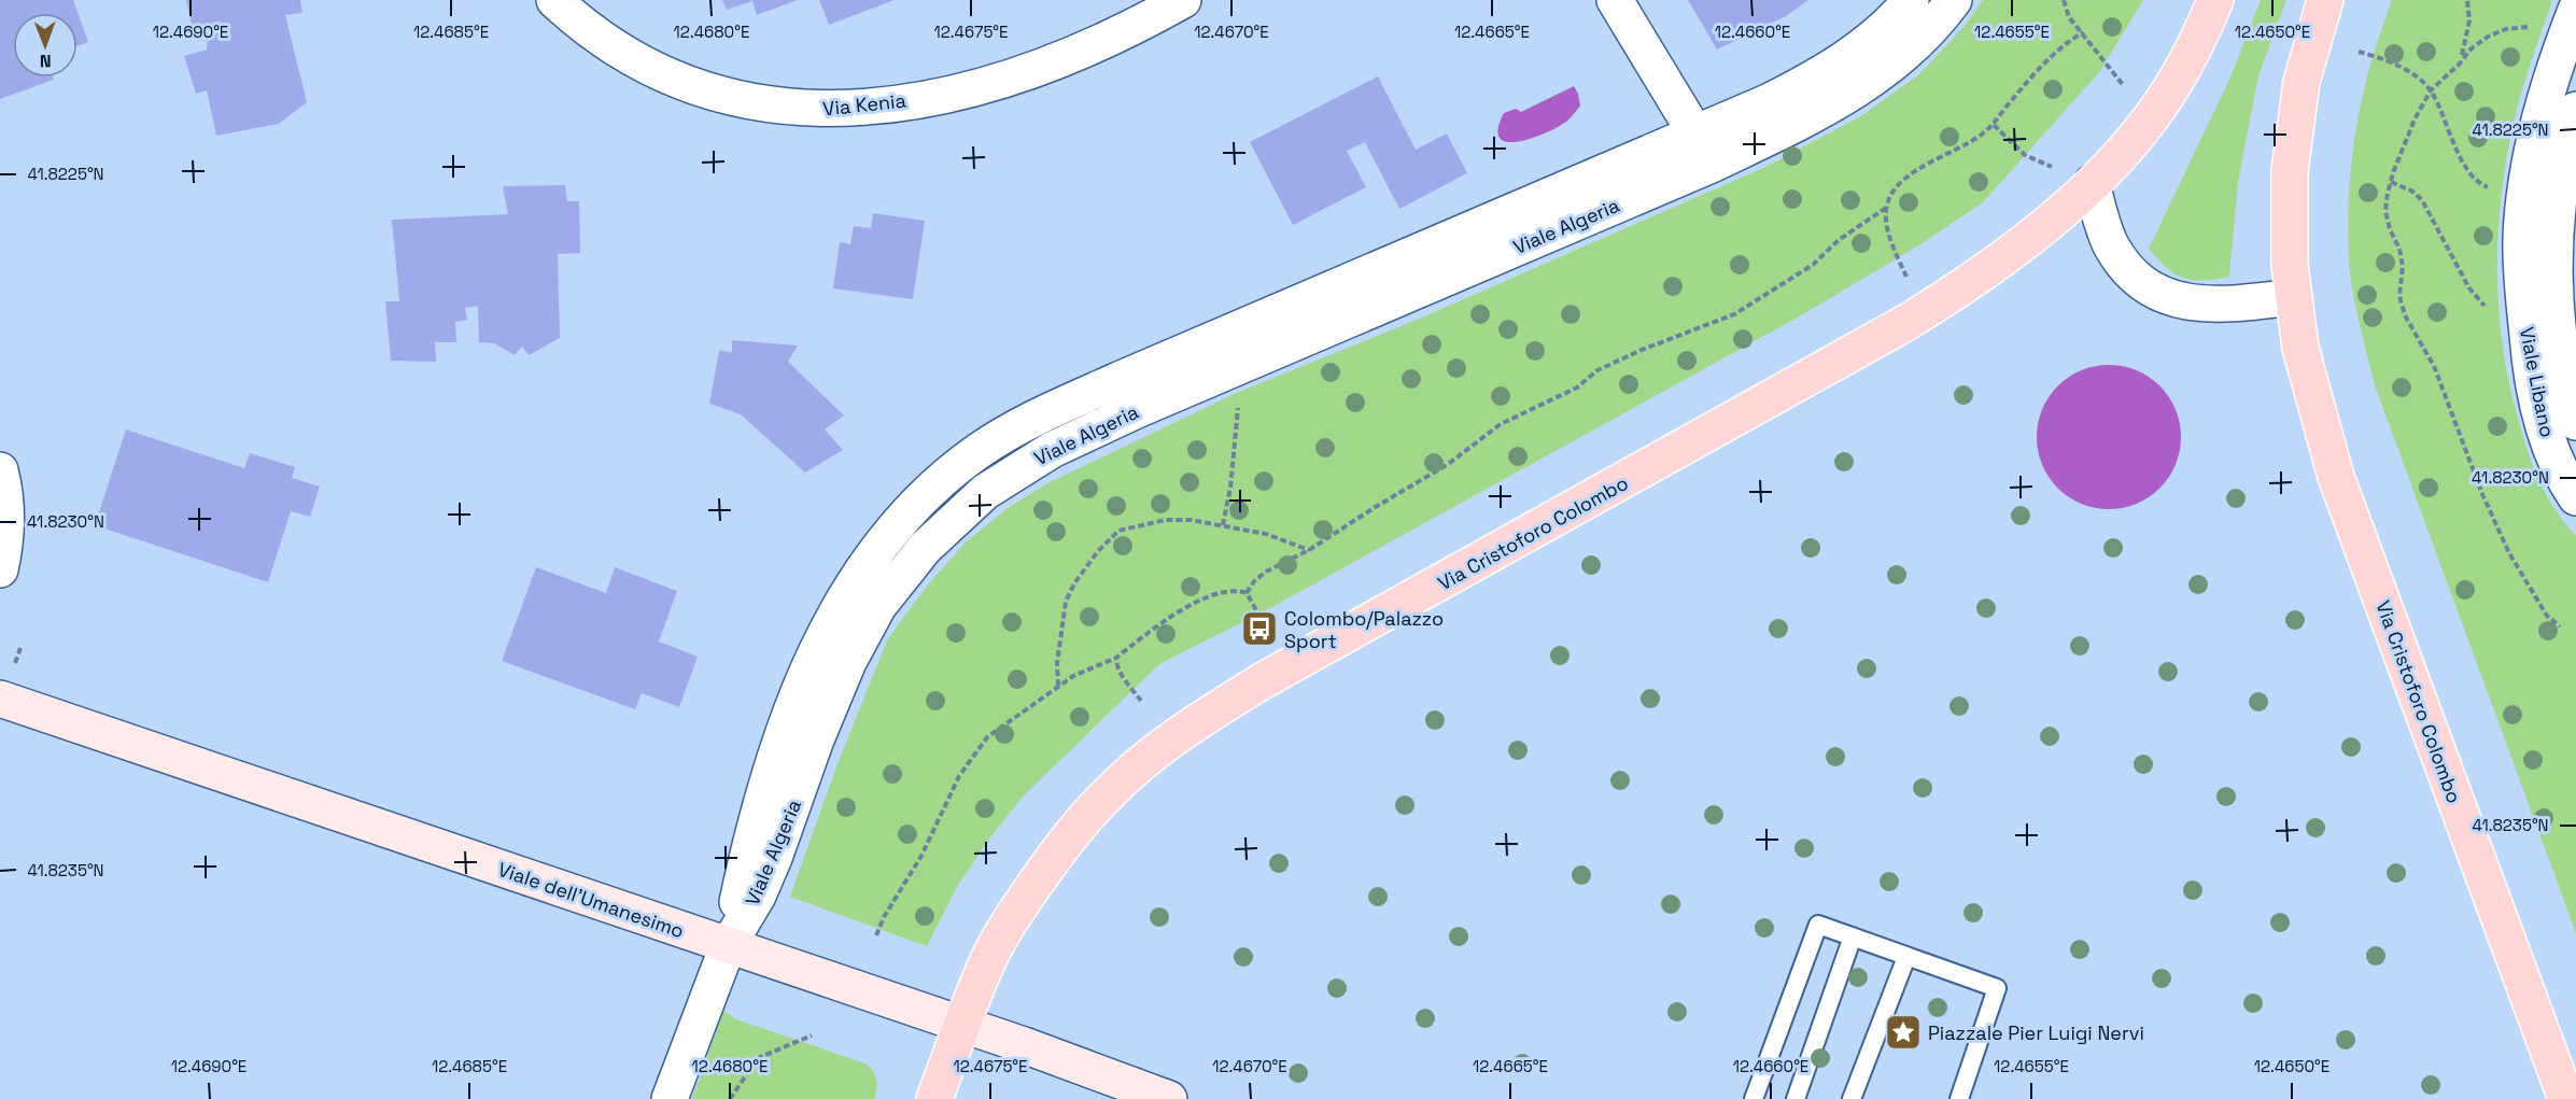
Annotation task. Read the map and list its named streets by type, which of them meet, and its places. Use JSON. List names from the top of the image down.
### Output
{
  "streets": {
    "main road": ["Via Cristoforo Colombo"],
    "street": [
      "Via Kenia",
      "Viale Algeria",
      "Viale Libano",
      "Viale dell'Umanesimo"
    ]
  },
  "crossings": [
    ["Viale Algeria", "Viale dell'Umanesimo"],
    ["Via Cristoforo Colombo", "Viale dell'Umanesimo"]
  ],
  "places": {
    "bus stop": ["Colombo/Palazzo Sport"],
    "place": ["Piazzale Pier Luigi Nervi"]
  },
  "north": "bottom",
  "coordinates": [
    "12.4690°E",
    "12.4685°E",
    "12.4680°E",
    "12.4675°E",
    "12.4670°E",
    "12.4665°E",
    "12.4660°E",
    "12.4655°E",
    "12.4650°E",
    "41.8225°N",
    "41.8230°N",
    "41.8235°N"
  ]
}
